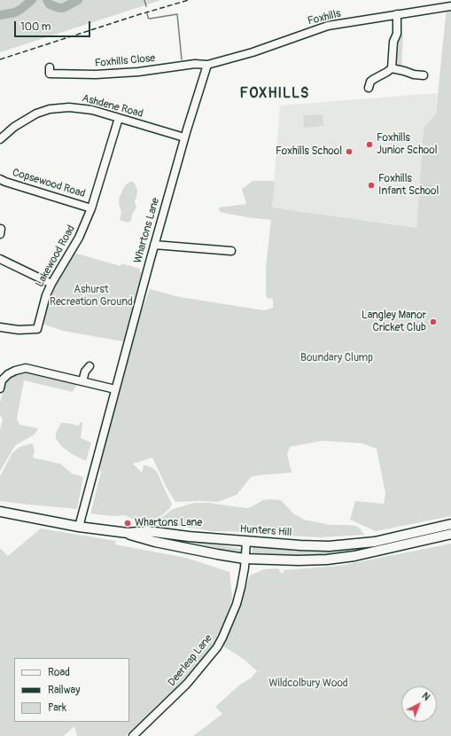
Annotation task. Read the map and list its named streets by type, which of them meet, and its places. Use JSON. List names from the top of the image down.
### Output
{
  "streets": {
    "main road": ["Hunters Hill"],
    "street": [
      "Foxhills",
      "Foxhills Close",
      "Ashdene Road",
      "Copsewood Road",
      "Whartons Lane",
      "Lakewood Road",
      "Deerleap Lane"
    ]
  },
  "crossings": [
    ["Foxhills", "Foxhills Close"],
    ["Foxhills", "Whartons Lane"],
    ["Foxhills Close", "Whartons Lane"],
    ["Ashdene Road", "Whartons Lane"],
    ["Ashdene Road", "Lakewood Road"],
    ["Copsewood Road", "Lakewood Road"],
    ["Whartons Lane", "Hunters Hill"],
    ["Hunters Hill", "Deerleap Lane"]
  ],
  "districts": ["FOXHILLS"],
  "parks": ["Ashurst Recreation Ground", "Boundary Clump", "Wildcolbury Wood"],
  "places": [
    "Foxhills Junior School",
    "Foxhills School",
    "Foxhills Infant School",
    "Langley Manor Cricket Club",
    "Whartons Lane"
  ],
  "legend": ["Road", "Railway", "Park"],
  "scale_bar": "100 m",
  "north": "top right"
}
